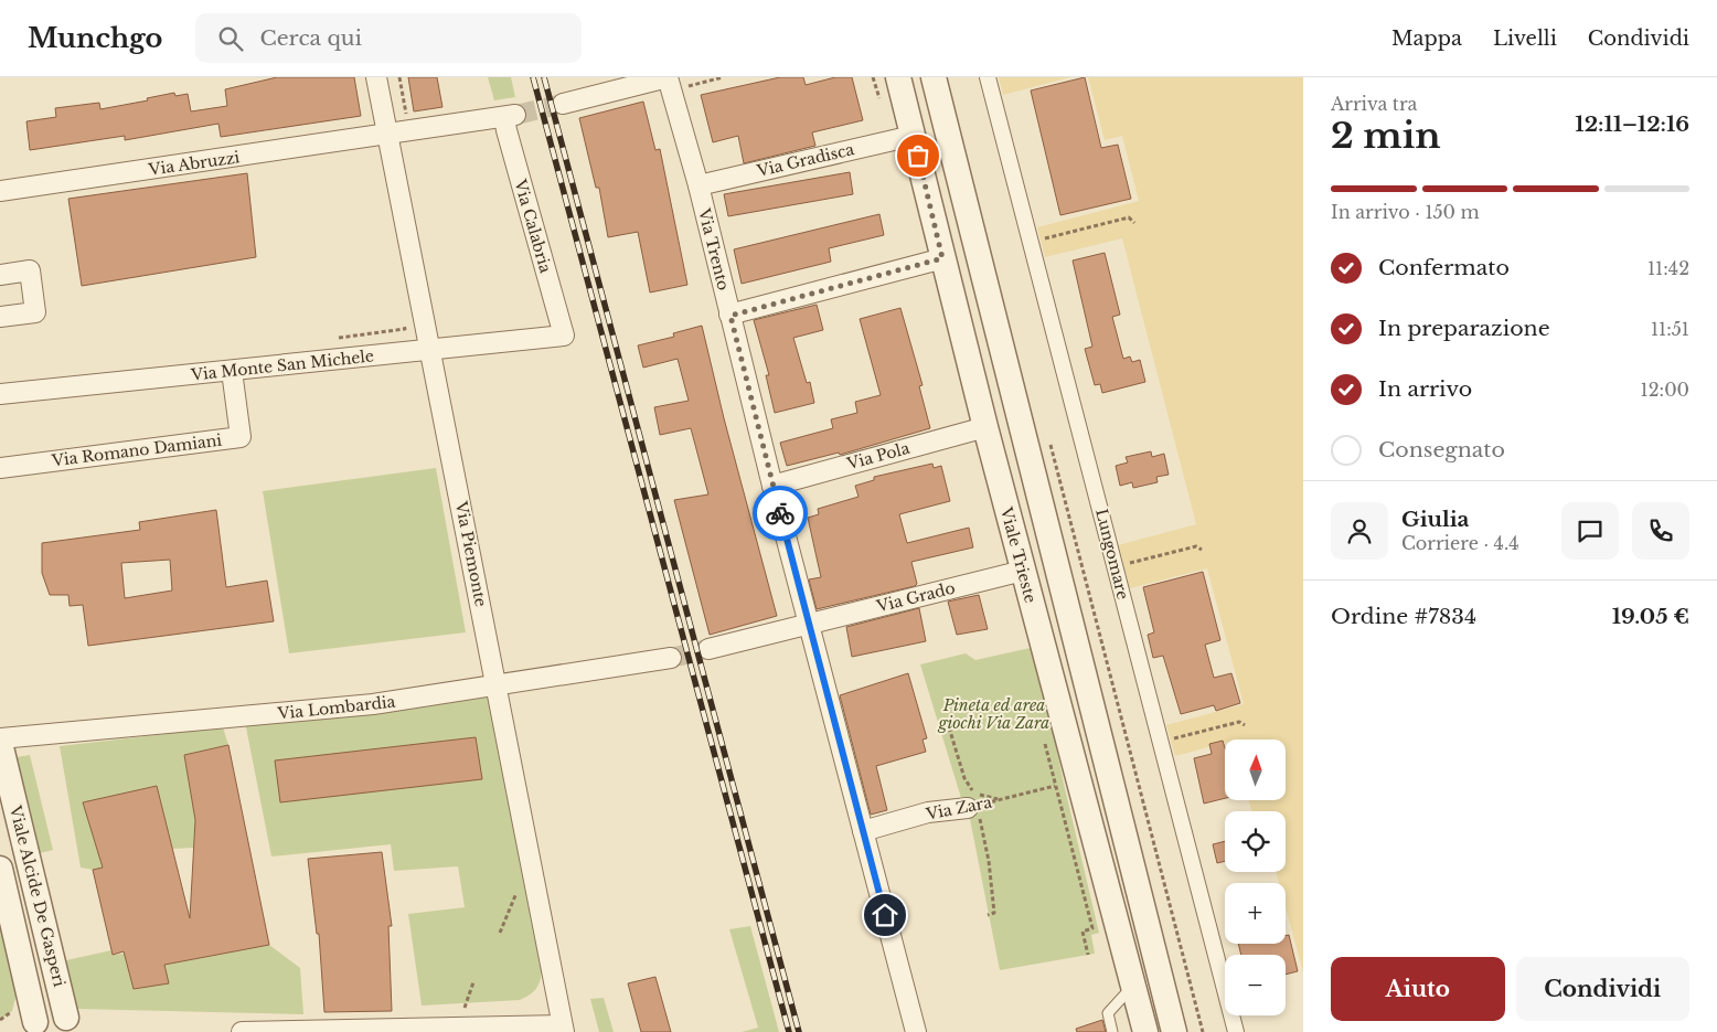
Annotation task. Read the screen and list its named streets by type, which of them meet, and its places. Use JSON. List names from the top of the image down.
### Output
{
  "streets": {
    "street": [
      "Via Gradisca",
      "Via Abruzzi",
      "Via Calabria",
      "Via Trento",
      "Via Monte San Michele",
      "Via Romano Damiani",
      "Via Pola",
      "Via Piemonte",
      "Lungomare",
      "Viale Trieste",
      "Via Grado",
      "Via Lombardia",
      "Via Zara",
      "Viale Alcide De Gasperi"
    ]
  },
  "crossings": [
    ["Via Gradisca", "Via Trento"],
    ["Via Gradisca", "Viale Trieste"],
    ["Via Abruzzi", "Via Calabria"],
    ["Via Abruzzi", "Via Piemonte"],
    ["Via Calabria", "Via Monte San Michele"],
    ["Via Trento", "Via Pola"],
    ["Via Trento", "Via Grado"],
    ["Via Trento", "Via Zara"],
    ["Via Monte San Michele", "Via Romano Damiani"],
    ["Via Monte San Michele", "Via Piemonte"],
    ["Via Pola", "Viale Trieste"],
    ["Via Piemonte", "Via Lombardia"],
    ["Viale Trieste", "Via Grado"],
    ["Viale Trieste", "Via Zara"],
    ["Via Lombardia", "Viale Alcide De Gasperi"]
  ],
  "parks": ["Pineta ed area giochi Via Zara"],
  "north": "top",
  "page": {
    "header": "Munchgo",
    "search": "Cerca qui",
    "nav": ["Mappa", "Livelli", "Condividi"],
    "heading": ["2 min", "Arriva tra", "12:11–12:16"],
    "panel": [
      "Giulia",
      "Corriere · 4.4",
      "Ordine #7834",
      "19.05 €"
    ],
    "bar": "In arrivo · 150 m",
    "list": [
      ["Confermato", "11:42"],
      ["In preparazione", "11:51"],
      ["In arrivo", "12:00"],
      "Consegnato"
    ],
    "map_buttons": ["+", "−"],
    "buttons": ["Aiuto", "Condividi"]
  }
}
